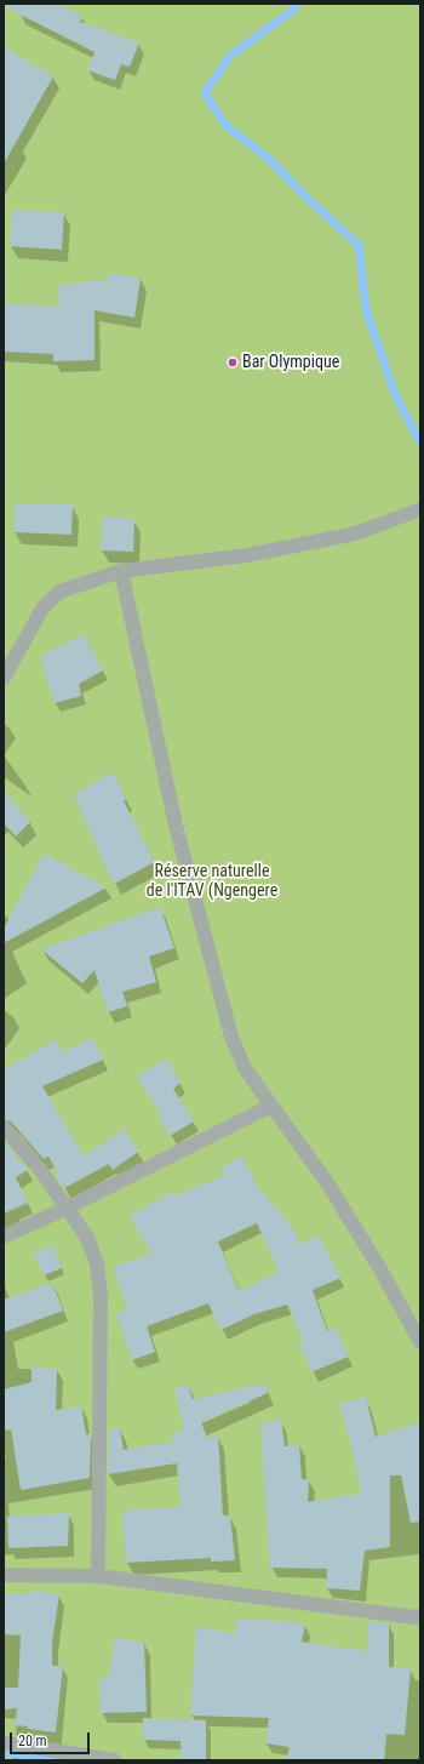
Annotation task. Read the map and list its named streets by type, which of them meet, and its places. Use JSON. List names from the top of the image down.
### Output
{
  "parks": ["Réserve naturelle de l'ITAV (Ngengere"],
  "places": ["Bar Olympique"],
  "scale_bar": "20 m"
}
